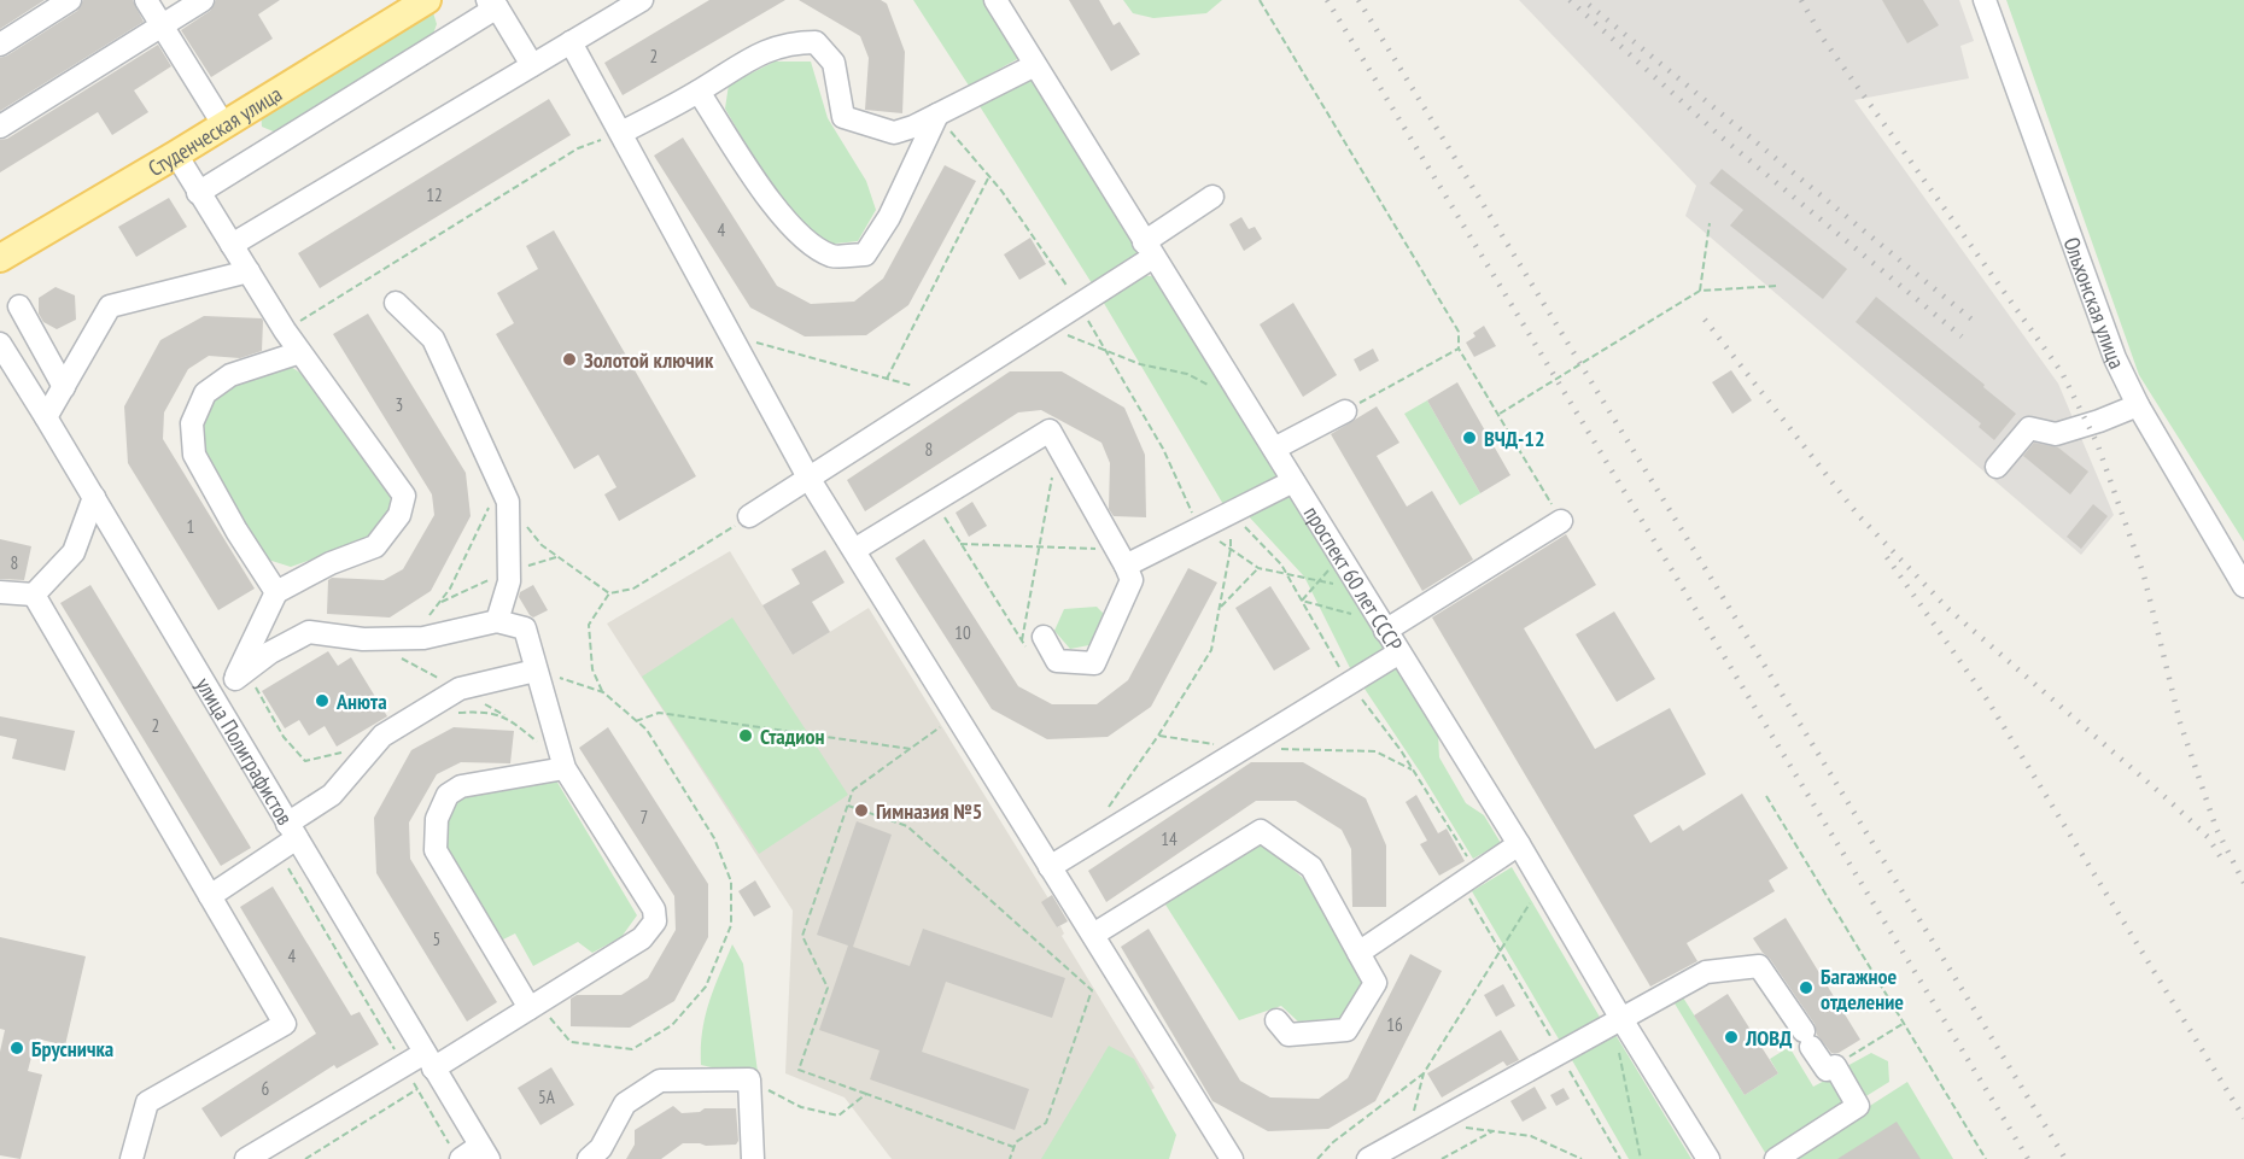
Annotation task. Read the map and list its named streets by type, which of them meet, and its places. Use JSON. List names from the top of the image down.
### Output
{
  "streets": {
    "main road": ["Студенческая улица"],
    "street": ["Ольхонская улица", "проспект 60 лет СССР", "улица Полиграфистов"]
  },
  "places": [
    "Золотой ключик",
    "ВЧД-12",
    "Анюта",
    "Стадион",
    "Гимназия №5",
    "Багажное отделение",
    "ЛОВД",
    "Брусничка"
  ],
  "house_numbers": [
    "2",
    "12",
    "4",
    "3",
    "8",
    "1",
    "8",
    "10",
    "2",
    "7",
    "14",
    "5",
    "4",
    "16",
    "6",
    "5А"
  ]
}
